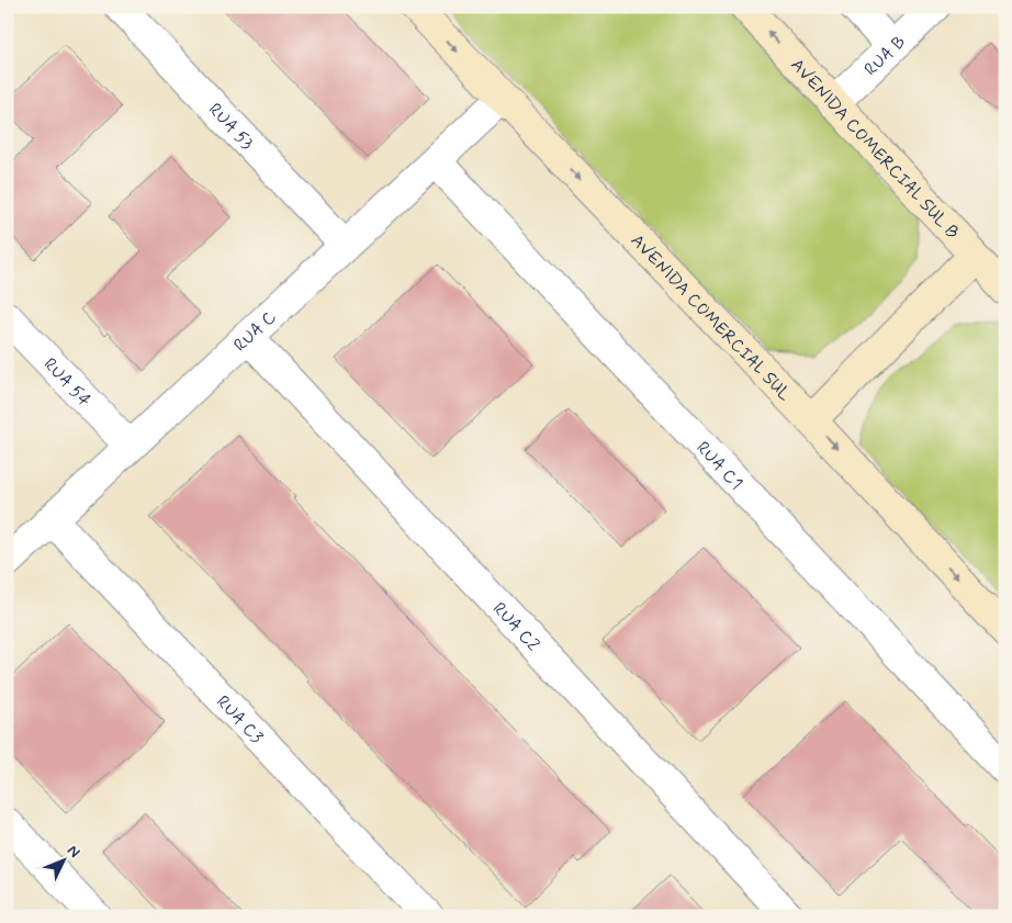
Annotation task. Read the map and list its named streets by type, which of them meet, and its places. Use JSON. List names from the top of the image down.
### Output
{
  "streets": {
    "street": [
      "RUA B",
      "RUA 53",
      "AVENIDA COMERCIAL SUL B",
      "AVENIDA COMERCIAL SUL",
      "RUA C",
      "RUA 54",
      "RUA C1",
      "RUA C2",
      "RUA C3"
    ]
  },
  "crossings": [
    ["RUA B", "AVENIDA COMERCIAL SUL B"],
    ["RUA 53", "RUA C"],
    ["AVENIDA COMERCIAL SUL", "RUA C"],
    ["RUA C", "RUA 54"],
    ["RUA C", "RUA C1"],
    ["RUA C", "RUA C2"],
    ["RUA C", "RUA C3"]
  ],
  "one_way": ["AVENIDA COMERCIAL SUL"],
  "north": "top right"
}
